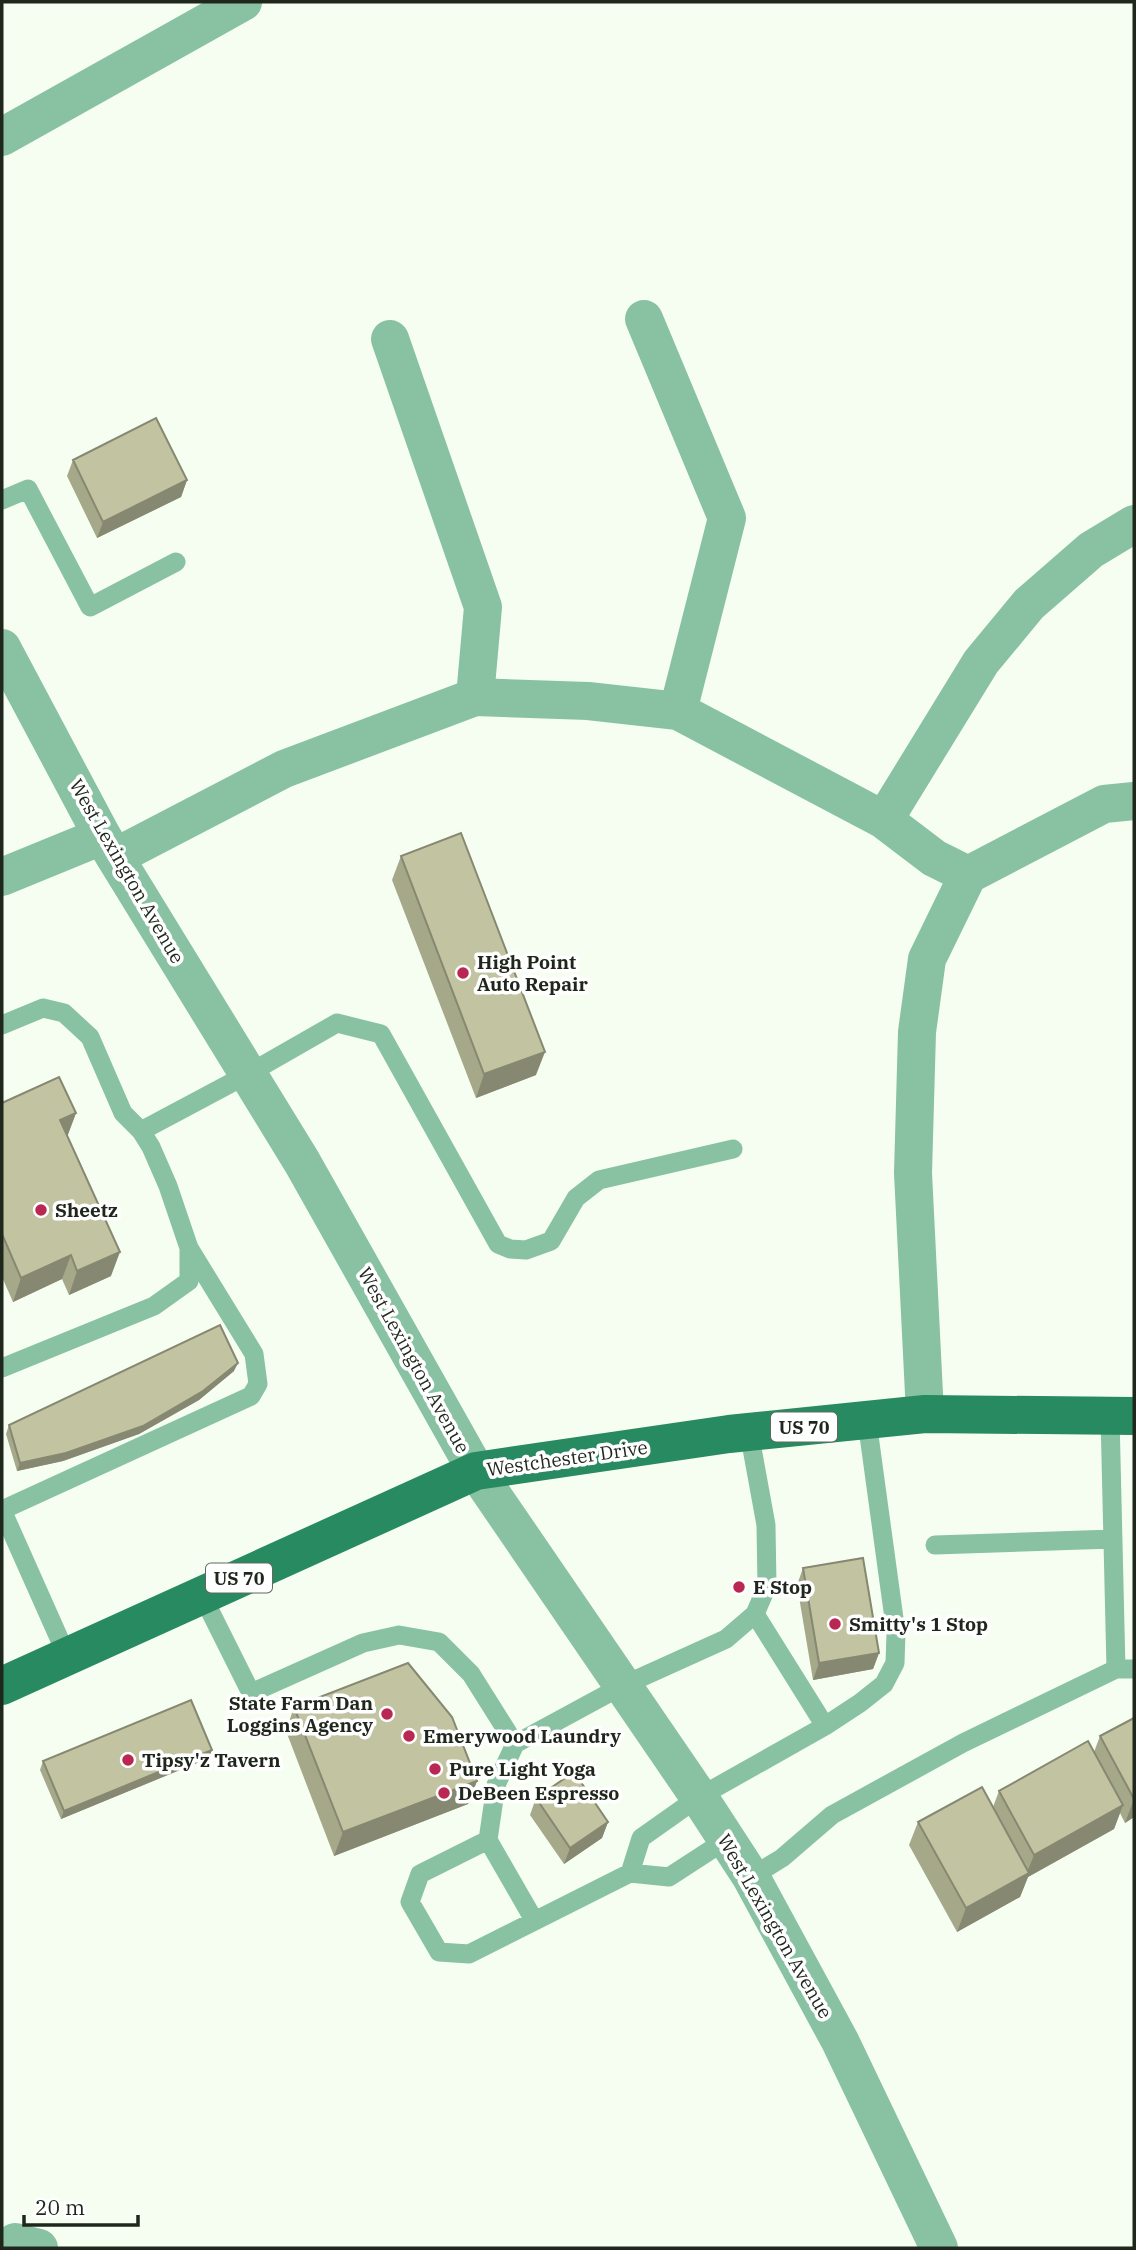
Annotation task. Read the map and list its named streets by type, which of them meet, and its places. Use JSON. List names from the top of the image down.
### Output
{
  "streets": {
    "main road": ["US 70", "Westchester Drive"],
    "street": ["West Lexington Avenue"]
  },
  "crossings": [
    ["West Lexington Avenue", "Westchester Drive"]
  ],
  "places": [
    "High Point Auto Repair",
    "Sheetz",
    "E Stop",
    "Smitty's 1 Stop",
    "State Farm Dan Loggins Agency",
    "Emerywood Laundry",
    "Tipsy'z Tavern",
    "Pure Light Yoga",
    "DeBeen Espresso"
  ],
  "scale_bar": "20 m"
}
